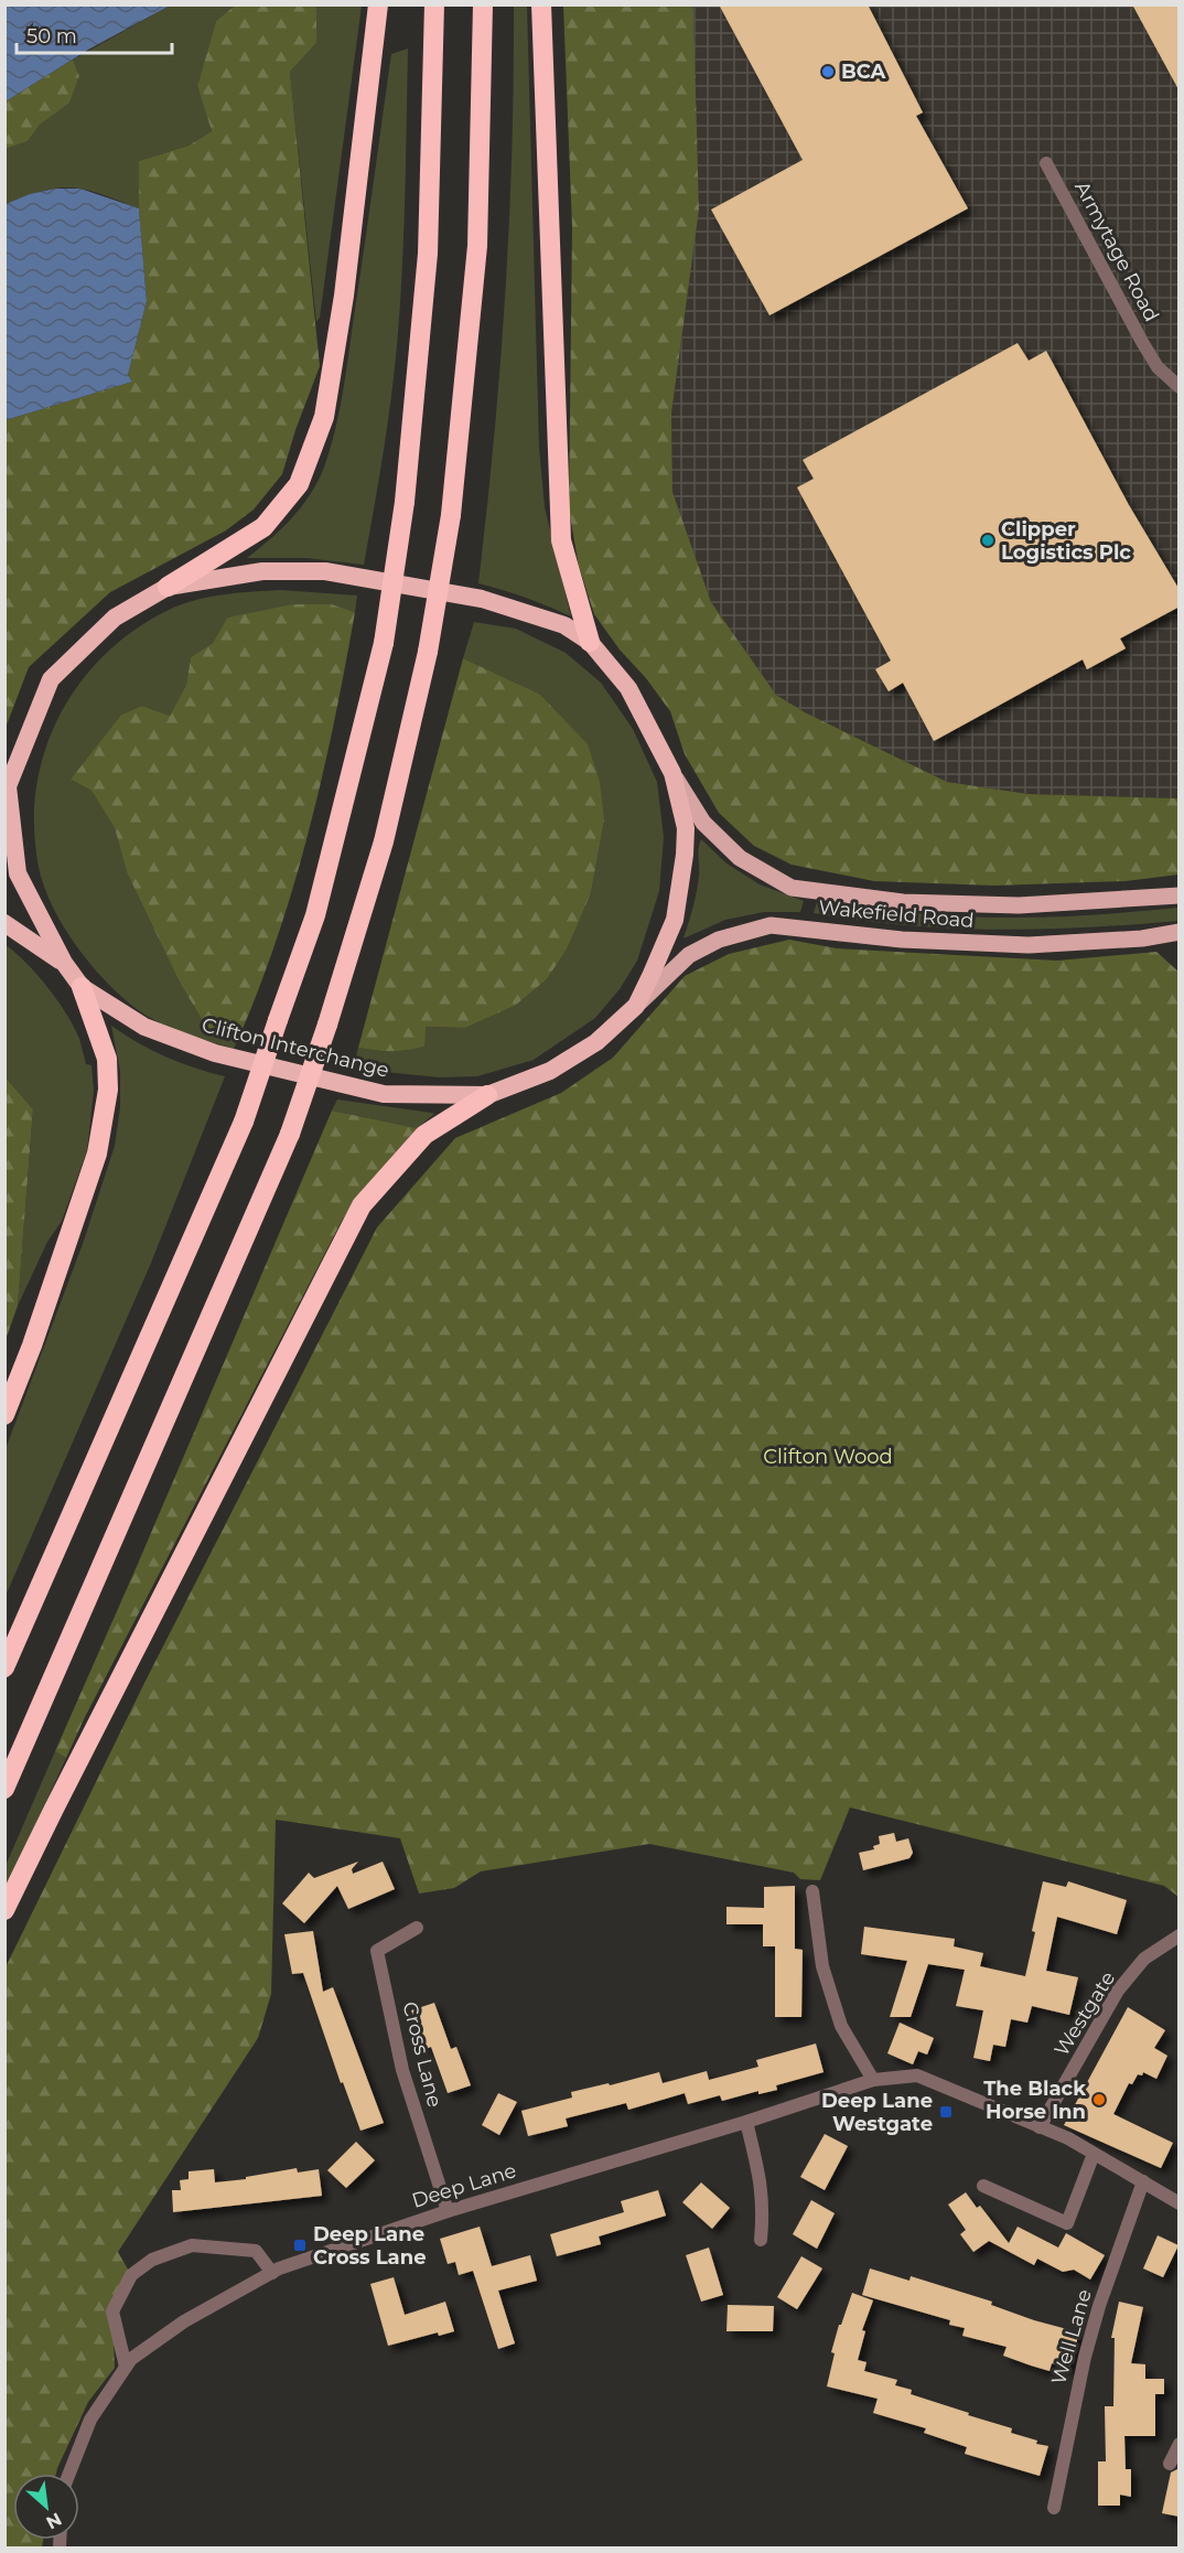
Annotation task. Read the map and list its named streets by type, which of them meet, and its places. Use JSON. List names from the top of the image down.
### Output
{
  "streets": {
    "highway": ["Clifton Interchange"],
    "main road": ["Wakefield Road"],
    "street": [
      "Armytage Road",
      "Westgate",
      "Cross Lane",
      "Deep Lane",
      "Well Lane"
    ]
  },
  "crossings": [
    ["Wakefield Road", "Clifton Interchange"],
    ["Westgate", "Deep Lane"],
    ["Cross Lane", "Deep Lane"],
    ["Deep Lane", "Well Lane"]
  ],
  "parks": ["Clifton Wood"],
  "places": {
    "other": ["BCA", "Clipper Logistics Plc", "The Black Horse Inn"],
    "transit": ["Deep Lane Westgate", "Deep Lane Cross Lane"]
  },
  "scale_bar": "50 m",
  "north": "bottom right"
}
